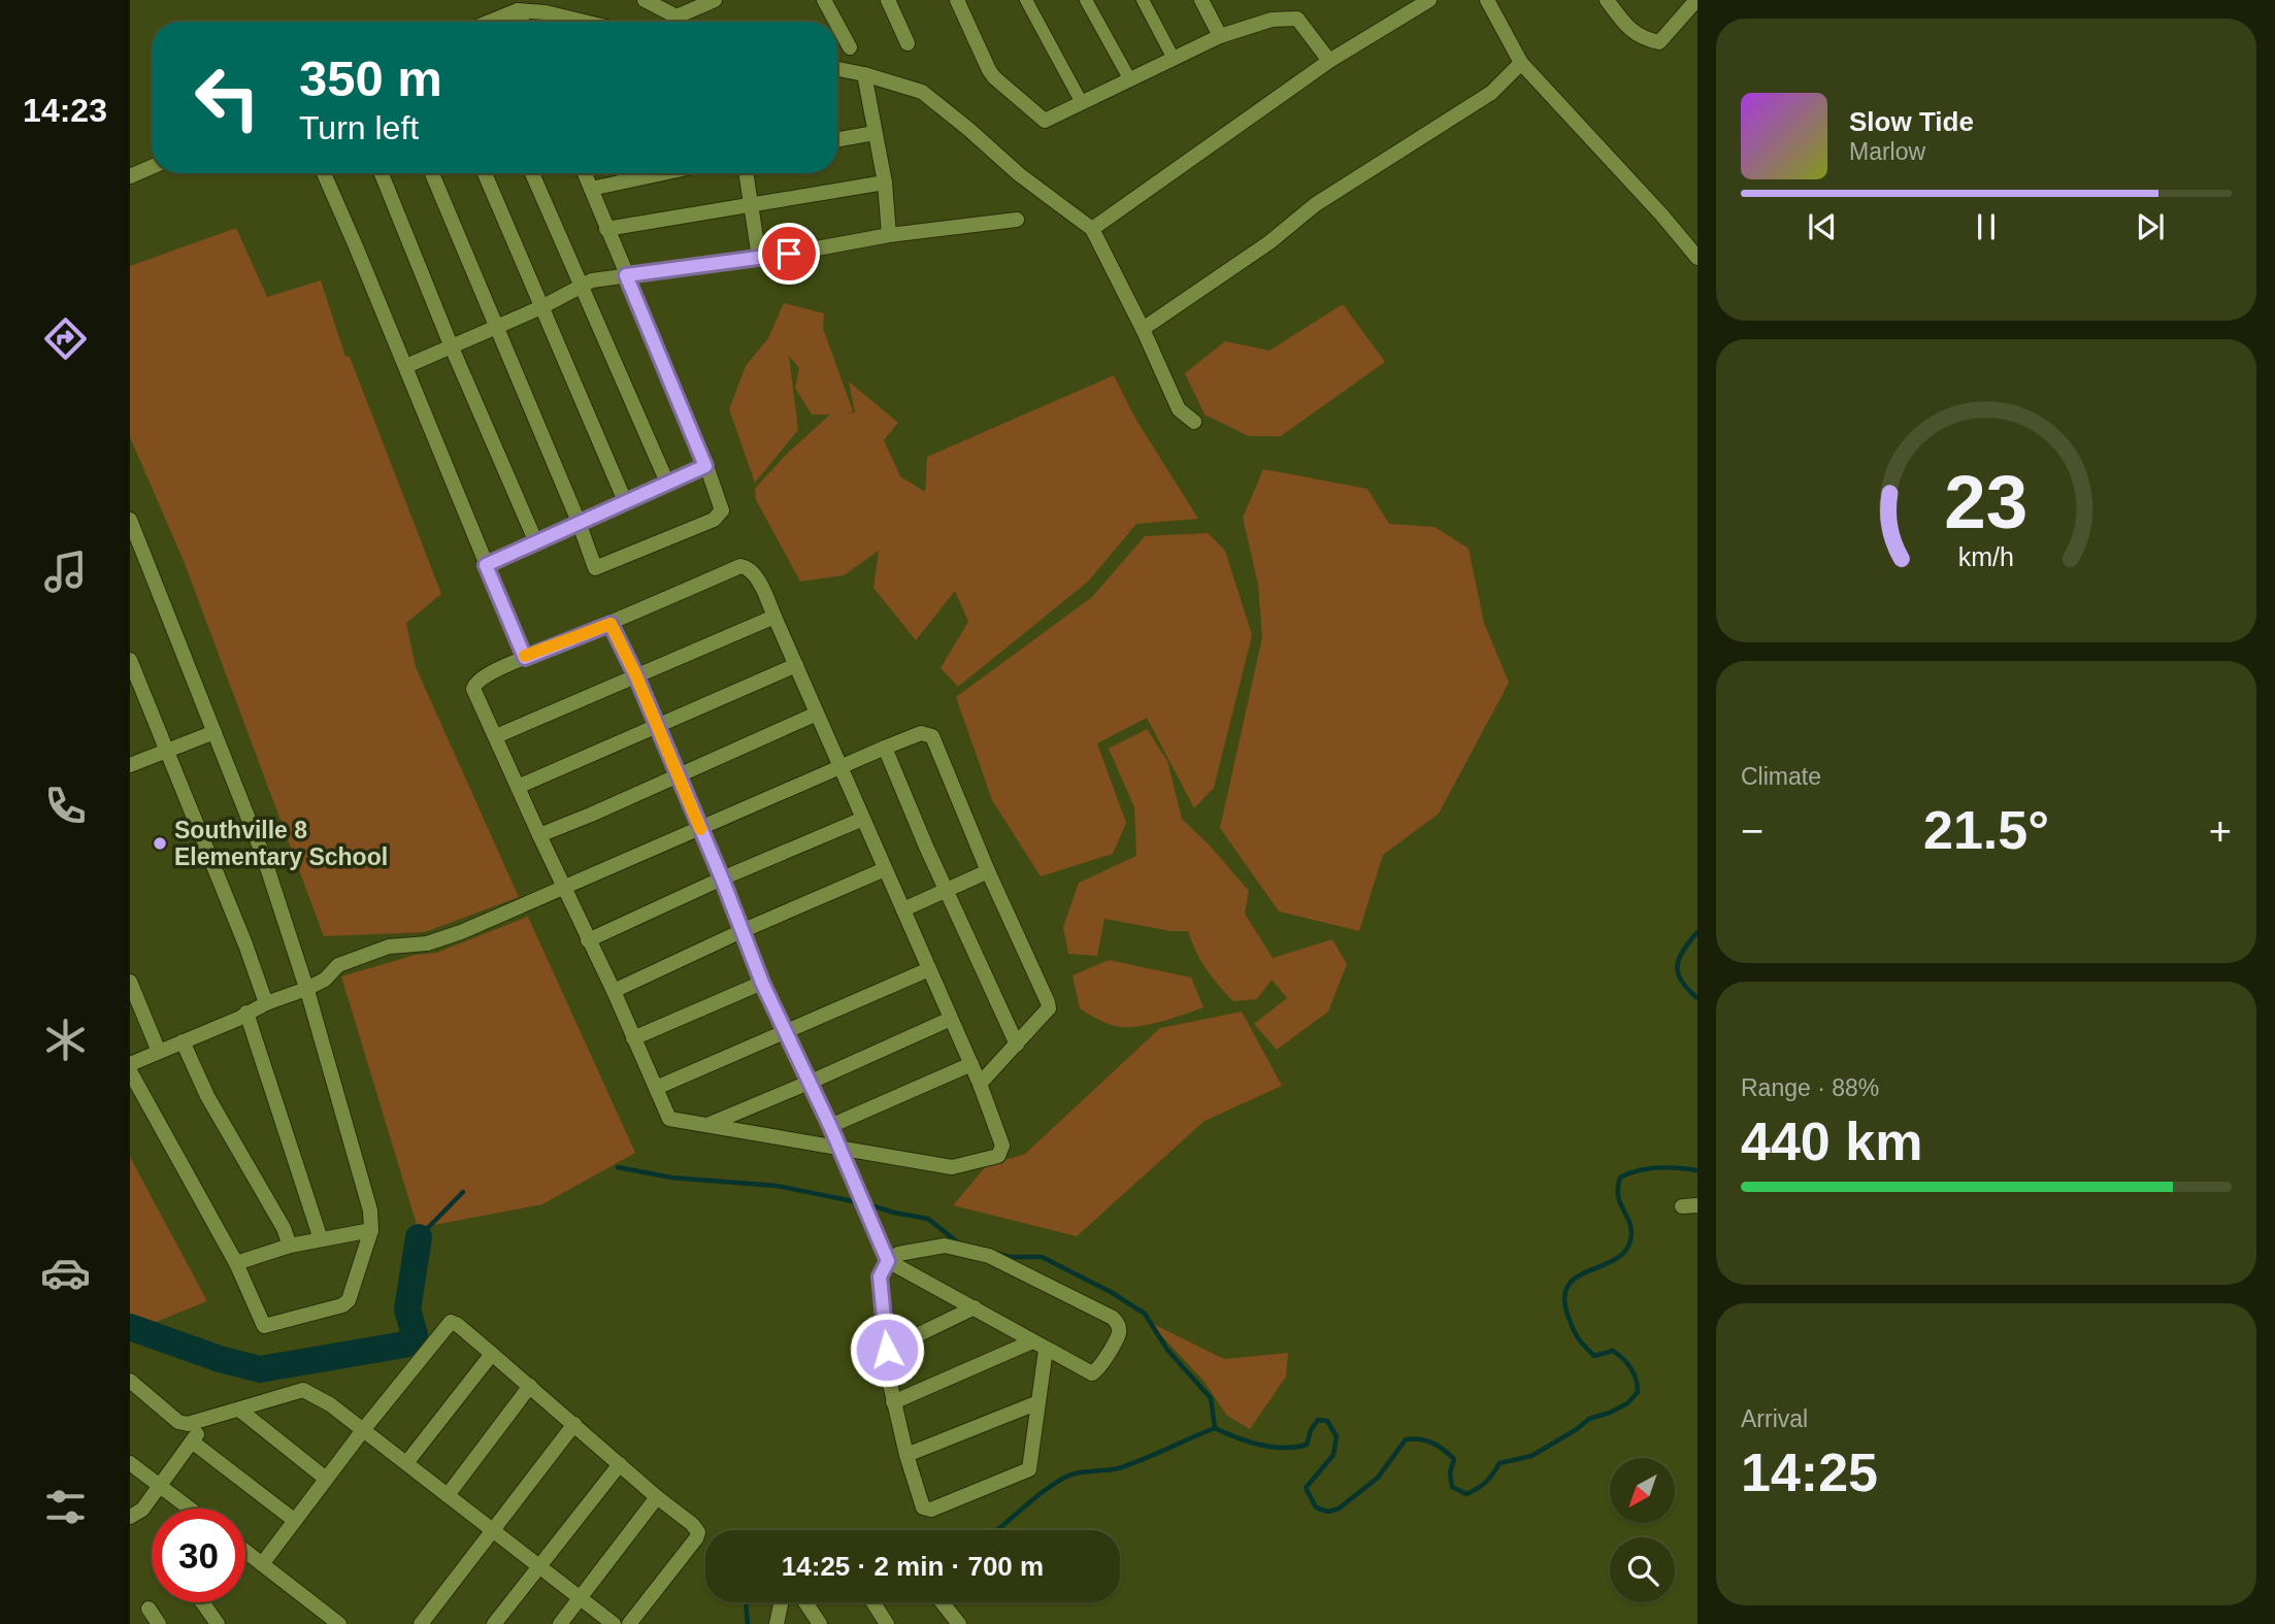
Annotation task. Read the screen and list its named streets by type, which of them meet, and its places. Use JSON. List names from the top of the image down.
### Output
{
  "places": ["Southville 8 Elementary School"],
  "north": "bottom left",
  "page": {
    "tabs": "14:23",
    "turn": ["350 m", "Turn left"],
    "song": ["Slow Tide", "Marlow"],
    "tile": [
      "Climate",
      ["Range · 88%", "440 km"],
      ["Arrival", "14:25"]
    ],
    "heat": ["−", "21.5°", "+"],
    "limit": "30",
    "trip": "14:25 · 2 min · 700 m",
    "gauge": ["23", "km/h"]
  }
}
